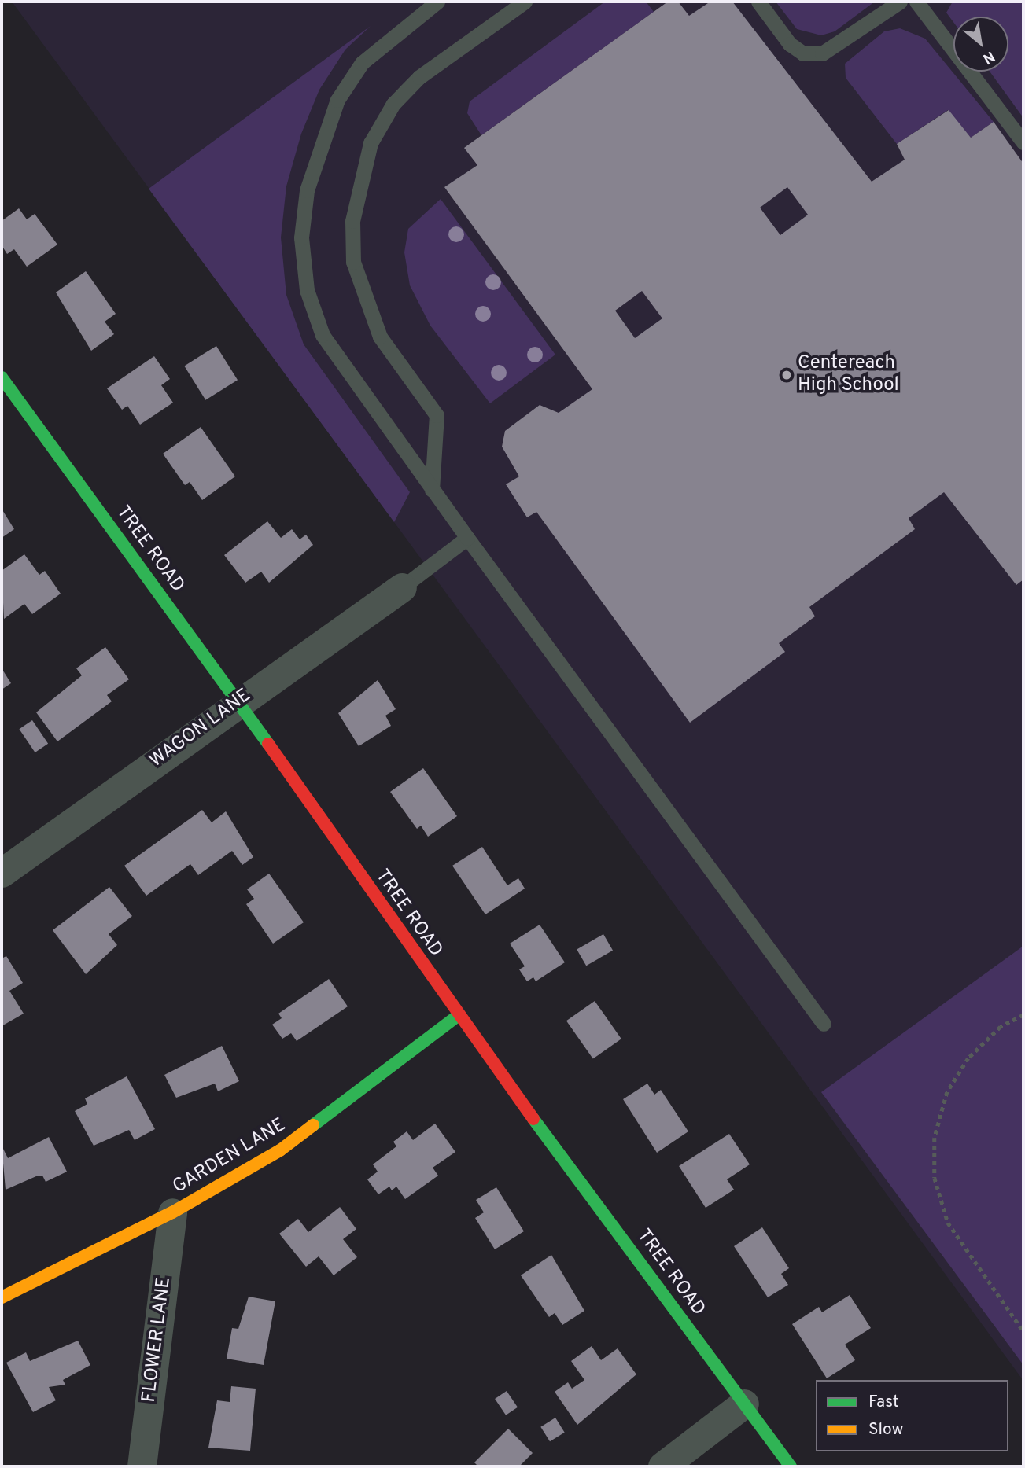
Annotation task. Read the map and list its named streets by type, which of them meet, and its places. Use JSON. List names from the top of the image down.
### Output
{
  "streets": {
    "street": [
      "TREE ROAD",
      "WAGON LANE",
      "GARDEN LANE",
      "FLOWER LANE"
    ]
  },
  "crossings": [
    ["TREE ROAD", "WAGON LANE"],
    ["TREE ROAD", "GARDEN LANE"],
    ["GARDEN LANE", "FLOWER LANE"]
  ],
  "places": ["Centereach High School"],
  "legend": ["Fast", "Slow"],
  "north": "bottom right"
}
